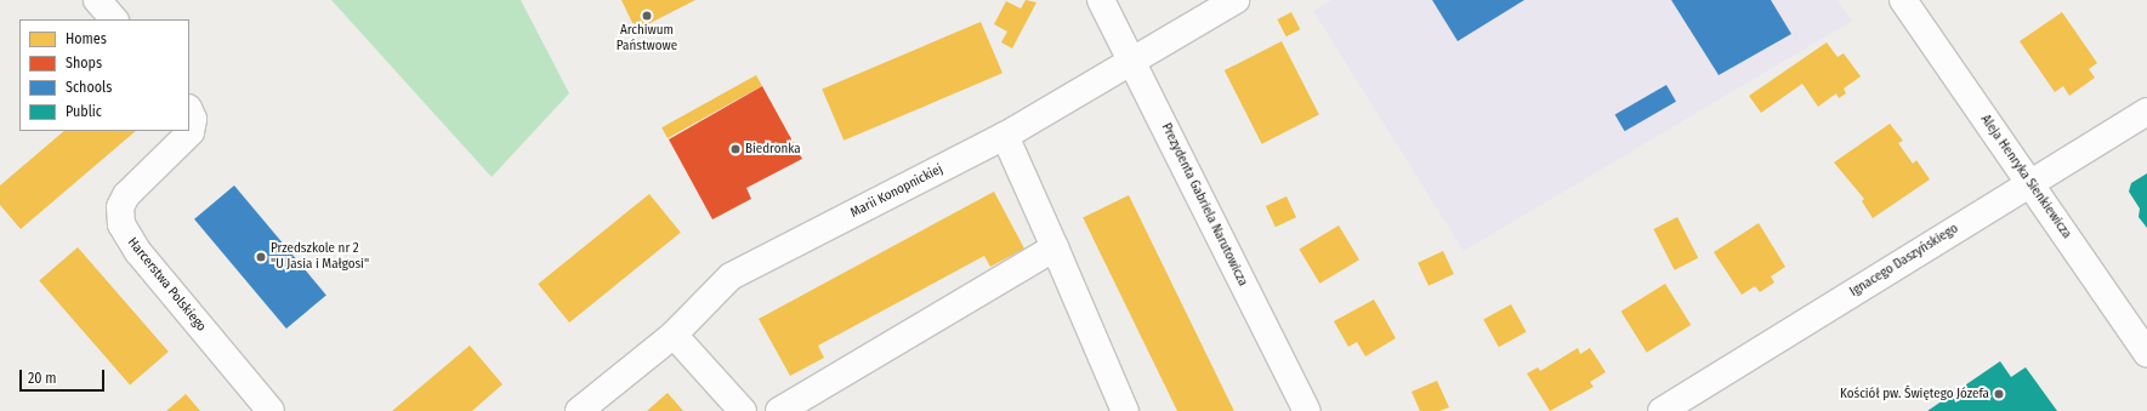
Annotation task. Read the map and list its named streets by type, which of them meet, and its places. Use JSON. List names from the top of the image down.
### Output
{
  "streets": {
    "street": [
      "Aleja Henryka Sienkiewicza",
      "Marii Konopnickiej",
      "Prezydenta Gabriela Narutowicza",
      "Ignacego Daszyńskiego",
      "Harcerstwa Polskiego"
    ]
  },
  "crossings": [
    ["Aleja Henryka Sienkiewicza", "Ignacego Daszyńskiego"],
    ["Marii Konopnickiej", "Prezydenta Gabriela Narutowicza"]
  ],
  "places": [
    "Archiwum Państwowe",
    "Biedronka",
    "Przedszkole nr 2 \"U Jasia i Małgosi\"",
    "Kościół pw. Świętego Józefa"
  ],
  "legend": [
    "Homes",
    "Shops",
    "Schools",
    "Public"
  ],
  "scale_bar": "20 m"
}
